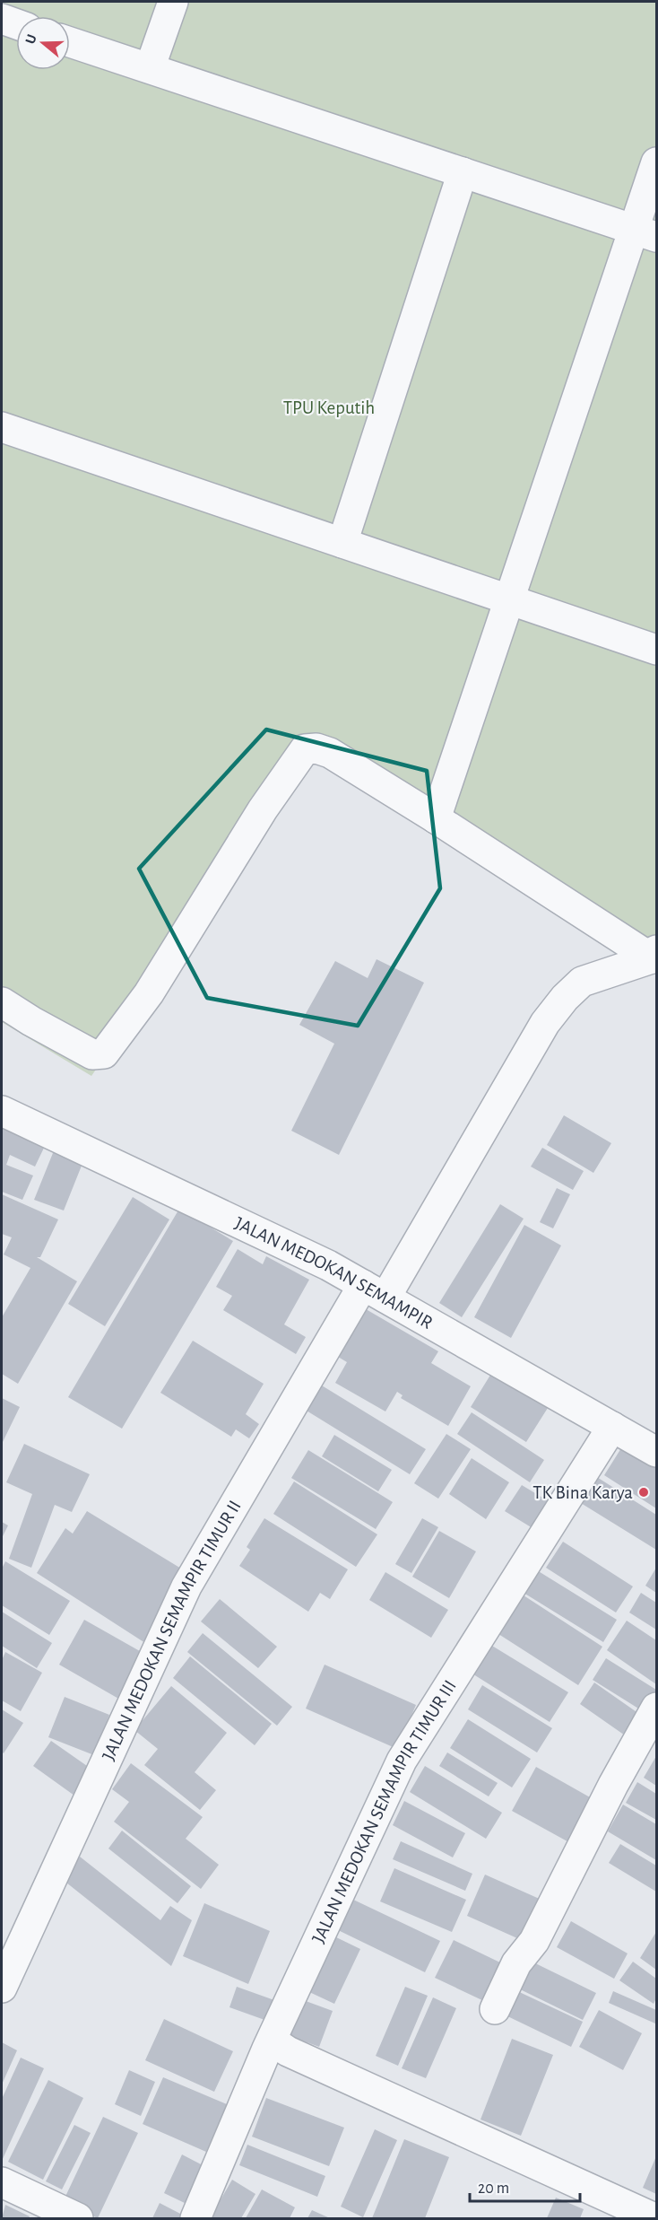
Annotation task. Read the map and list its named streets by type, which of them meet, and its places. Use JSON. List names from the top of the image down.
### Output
{
  "streets": {
    "street": ["JALAN MEDOKAN SEMAMPIR", "JALAN MEDOKAN SEMAMPIR TIMUR II", "JALAN MEDOKAN SEMAMPIR TIMUR III"]
  },
  "crossings": [
    ["JALAN MEDOKAN SEMAMPIR", "JALAN MEDOKAN SEMAMPIR TIMUR II"],
    ["JALAN MEDOKAN SEMAMPIR", "JALAN MEDOKAN SEMAMPIR TIMUR III"]
  ],
  "parks": ["TPU Keputih"],
  "places": ["TK Bina Karya"],
  "scale_bar": "20 m",
  "north": "left"
}
